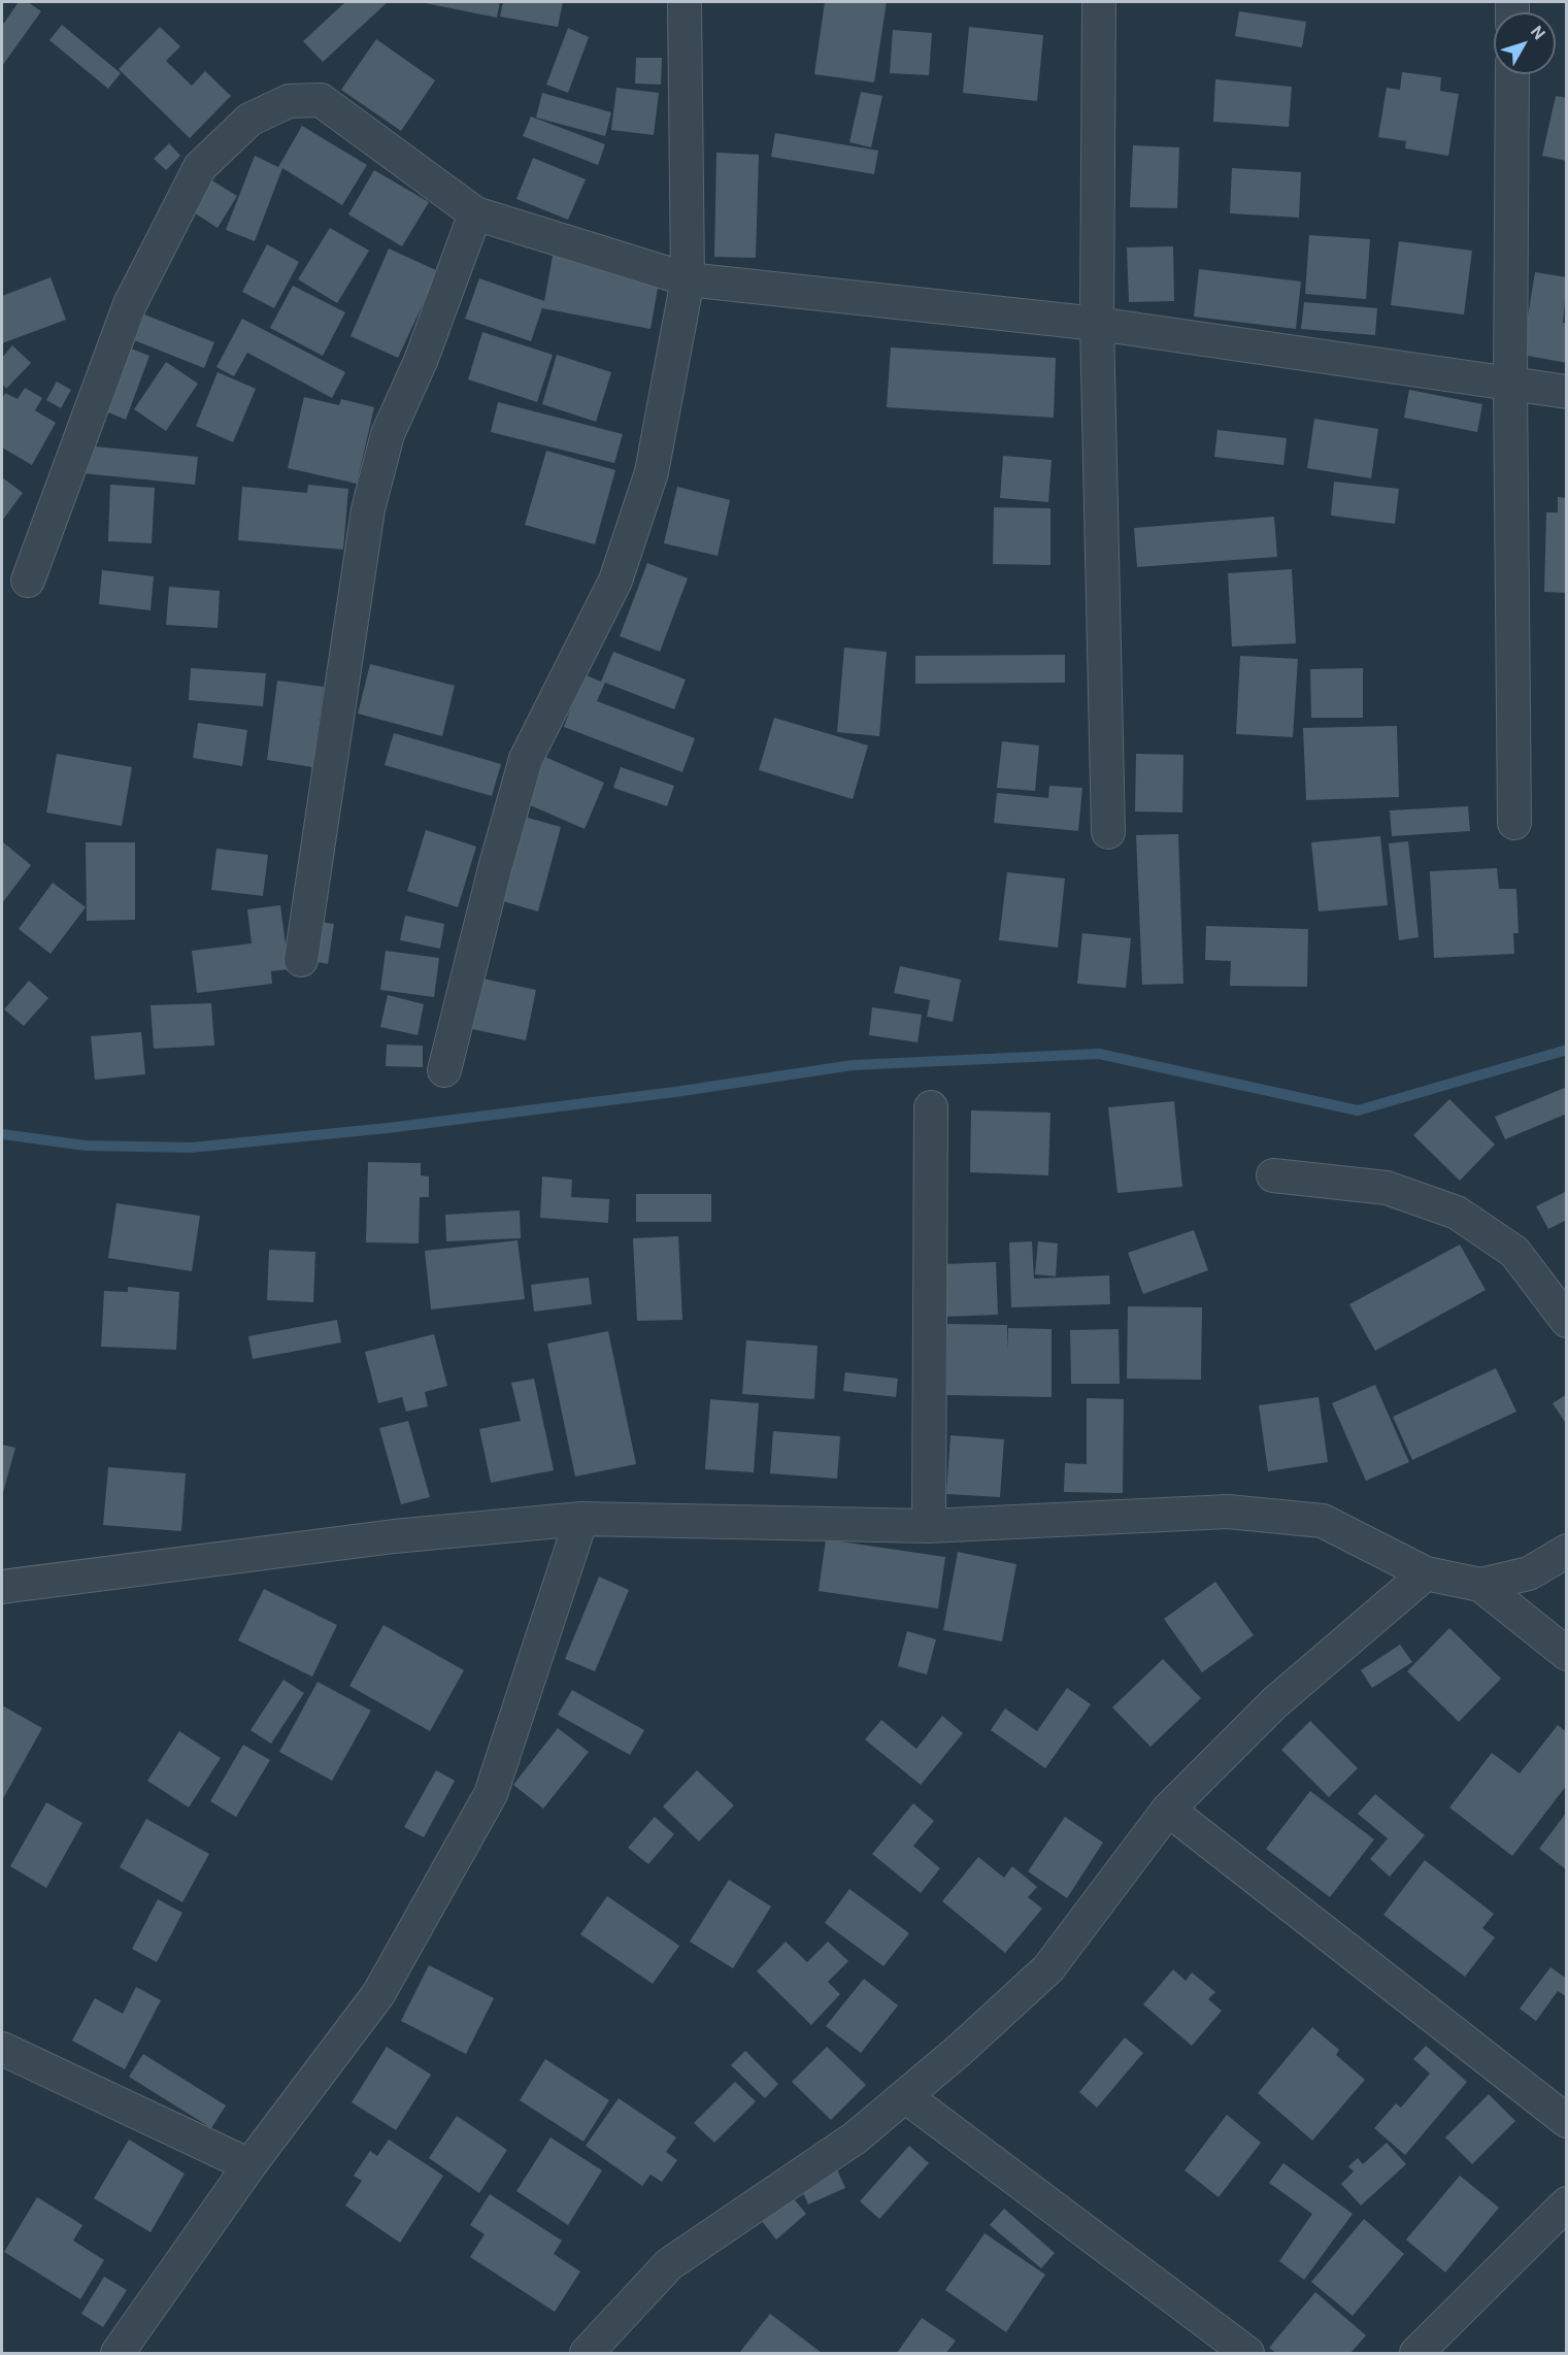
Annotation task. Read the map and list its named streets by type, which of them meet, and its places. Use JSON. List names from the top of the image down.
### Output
{
  "north": "top right"
}
